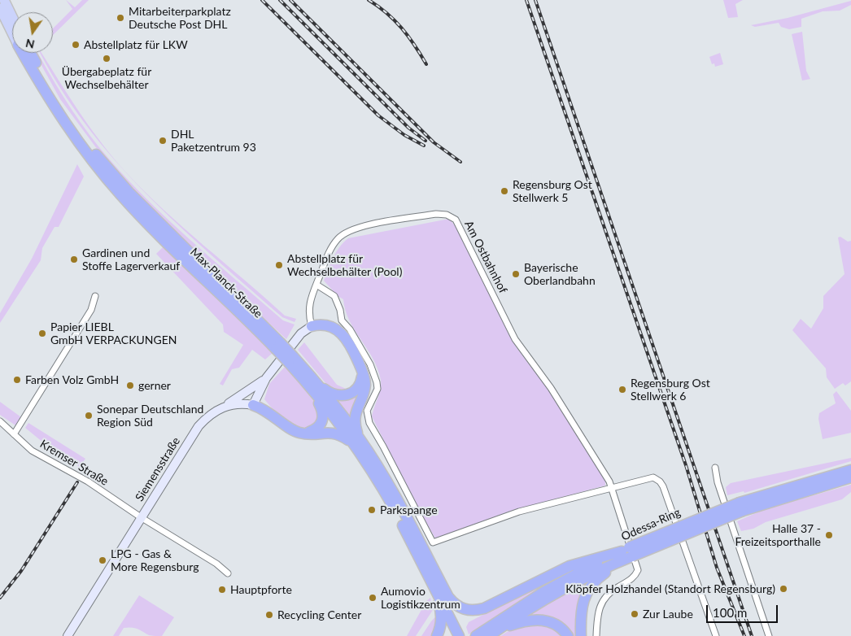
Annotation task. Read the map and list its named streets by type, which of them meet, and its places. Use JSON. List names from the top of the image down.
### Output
{
  "streets": {
    "highway": ["Max-Planck-Straße", "Odessa-Ring"],
    "street": ["Am Ostbahnhof", "Kremser Straße", "Siemensstraße"]
  },
  "crossings": [
    ["Kremser Straße", "Siemensstraße"]
  ],
  "places": [
    "Mitarbeiterparkplatz Deutsche Post DHL",
    "Abstellplatz für LKW",
    "Übergabeplatz für Wechselbehälter",
    "DHL Paketzentrum 93",
    "Regensburg Ost Stellwerk 5",
    "Gardinen und Stoffe Lagerverkauf",
    "Abstellplatz für Wechselbehälter (Pool)",
    "Bayerische Oberlandbahn",
    "Papier LIEBL GmbH VERPACKUNGEN",
    "Farben Volz GmbH",
    "gerner",
    "Regensburg Ost Stellwerk 6",
    "Sonepar Deutschland Region Süd",
    "Parkspange",
    "Halle 37 - Freizeitsporthalle",
    "LPG - Gas & More Regensburg",
    "Klöpfer Holzhandel (Standort Regensburg)",
    "Hauptpforte",
    "Aumovio Logistikzentrum",
    "Zur Laube",
    "Recycling Center"
  ],
  "scale_bar": "100 m",
  "north": "bottom"
}
